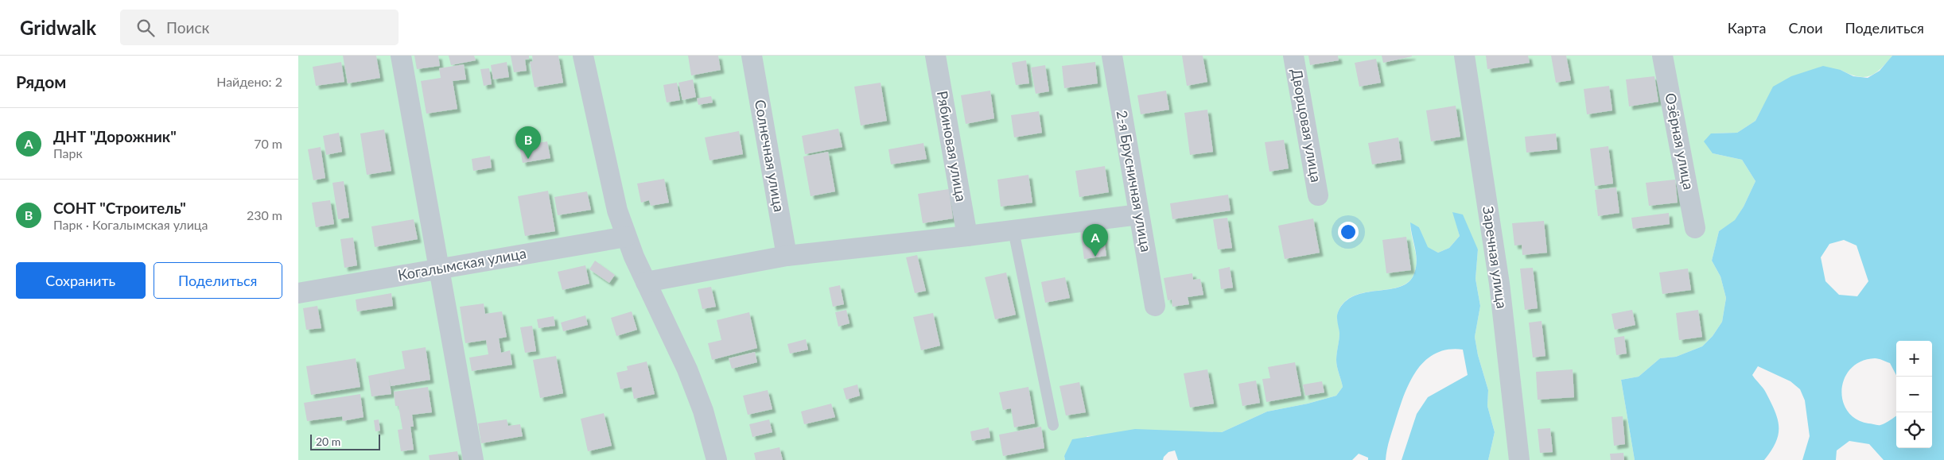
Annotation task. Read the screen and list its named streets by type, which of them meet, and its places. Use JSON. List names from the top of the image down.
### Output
{
  "streets": {
    "street": [
      "Дворцовая улица",
      "Озёрная улица",
      "Рябиновая улица",
      "Солнечная улица",
      "2-я Брусничная улица",
      "Заречная улица",
      "Когалымская улица"
    ]
  },
  "scale_bar": "20 m",
  "page": {
    "header": "Gridwalk",
    "search": "Поиск",
    "nav": ["Карта", "Слои", "Поделиться"],
    "heading": ["Рядом", "Найдено: 2"],
    "list": [
      {
        "mark": "A",
        "name": "ДНТ \"Дорожник\"",
        "note": "Парк",
        "value": "70 m"
      },
      {
        "mark": "B",
        "name": "СОНТ \"Строитель\"",
        "note": "Парк · Когалымская улица",
        "value": "230 m"
      }
    ],
    "pins": ["B", "A"],
    "buttons": ["Сохранить", "Поделиться"],
    "map_buttons": ["+", "−"],
    "scale": "20 m"
  }
}
